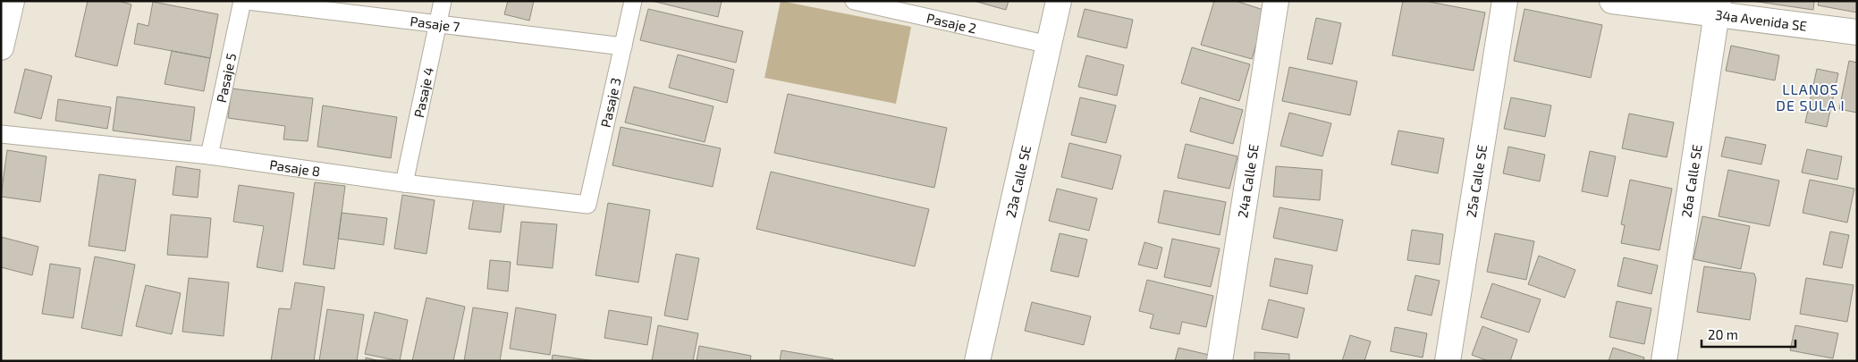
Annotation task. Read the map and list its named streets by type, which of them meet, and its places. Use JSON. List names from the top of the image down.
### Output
{
  "streets": {
    "street": [
      "34a Avenida SE",
      "23a Calle SE",
      "24a Calle SE",
      "25a Calle SE",
      "26a Calle SE"
    ],
    "lane": [
      "Pasaje 2",
      "Pasaje 7",
      "Pasaje 5",
      "Pasaje 4",
      "Pasaje 3",
      "Pasaje 8"
    ]
  },
  "crossings": [
    ["34a Avenida SE", "26a Calle SE"],
    ["Pasaje 2", "23a Calle SE"],
    ["Pasaje 7", "Pasaje 4"],
    ["Pasaje 7", "Pasaje 3"],
    ["Pasaje 5", "Pasaje 8"],
    ["Pasaje 4", "Pasaje 8"],
    ["Pasaje 3", "Pasaje 8"]
  ],
  "districts": ["LLANOS DE SULA I"],
  "scale_bar": "20 m"
}
